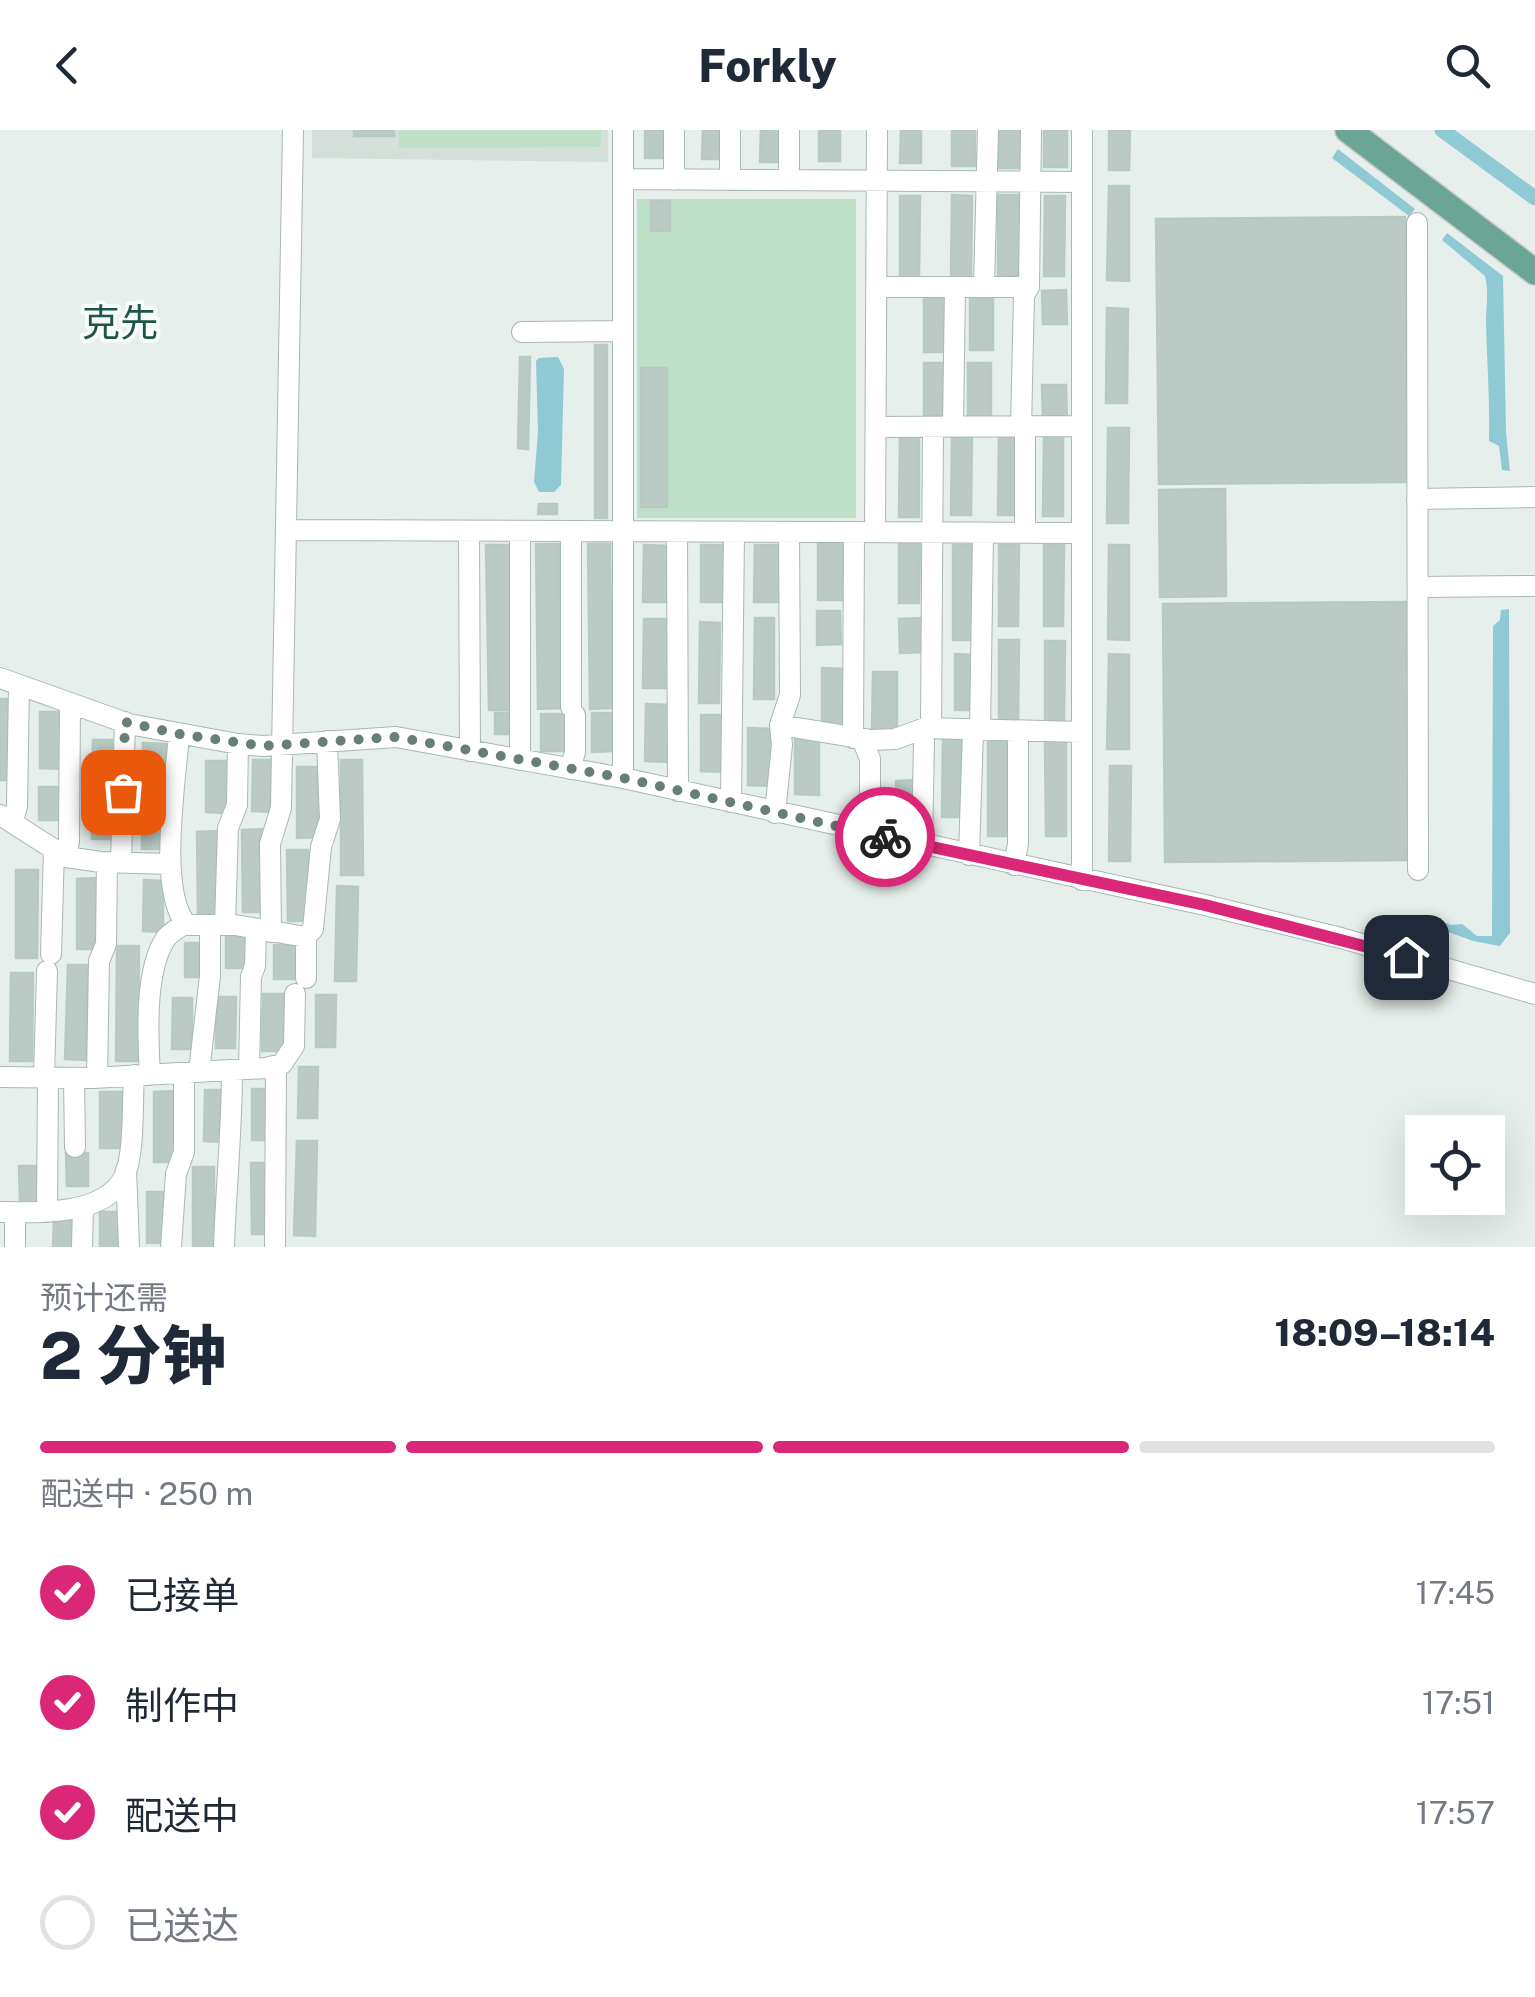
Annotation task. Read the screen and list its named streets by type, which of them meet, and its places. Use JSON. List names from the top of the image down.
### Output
{
  "districts": ["克先"],
  "page": {
    "header": "Forkly",
    "heading": ["2 分钟", "预计还需", "18:09–18:14"],
    "bar": "配送中 · 250 m",
    "list": [
      ["已接单", "17:45"],
      ["制作中", "17:51"],
      ["配送中", "17:57"],
      "已送达"
    ]
  }
}
